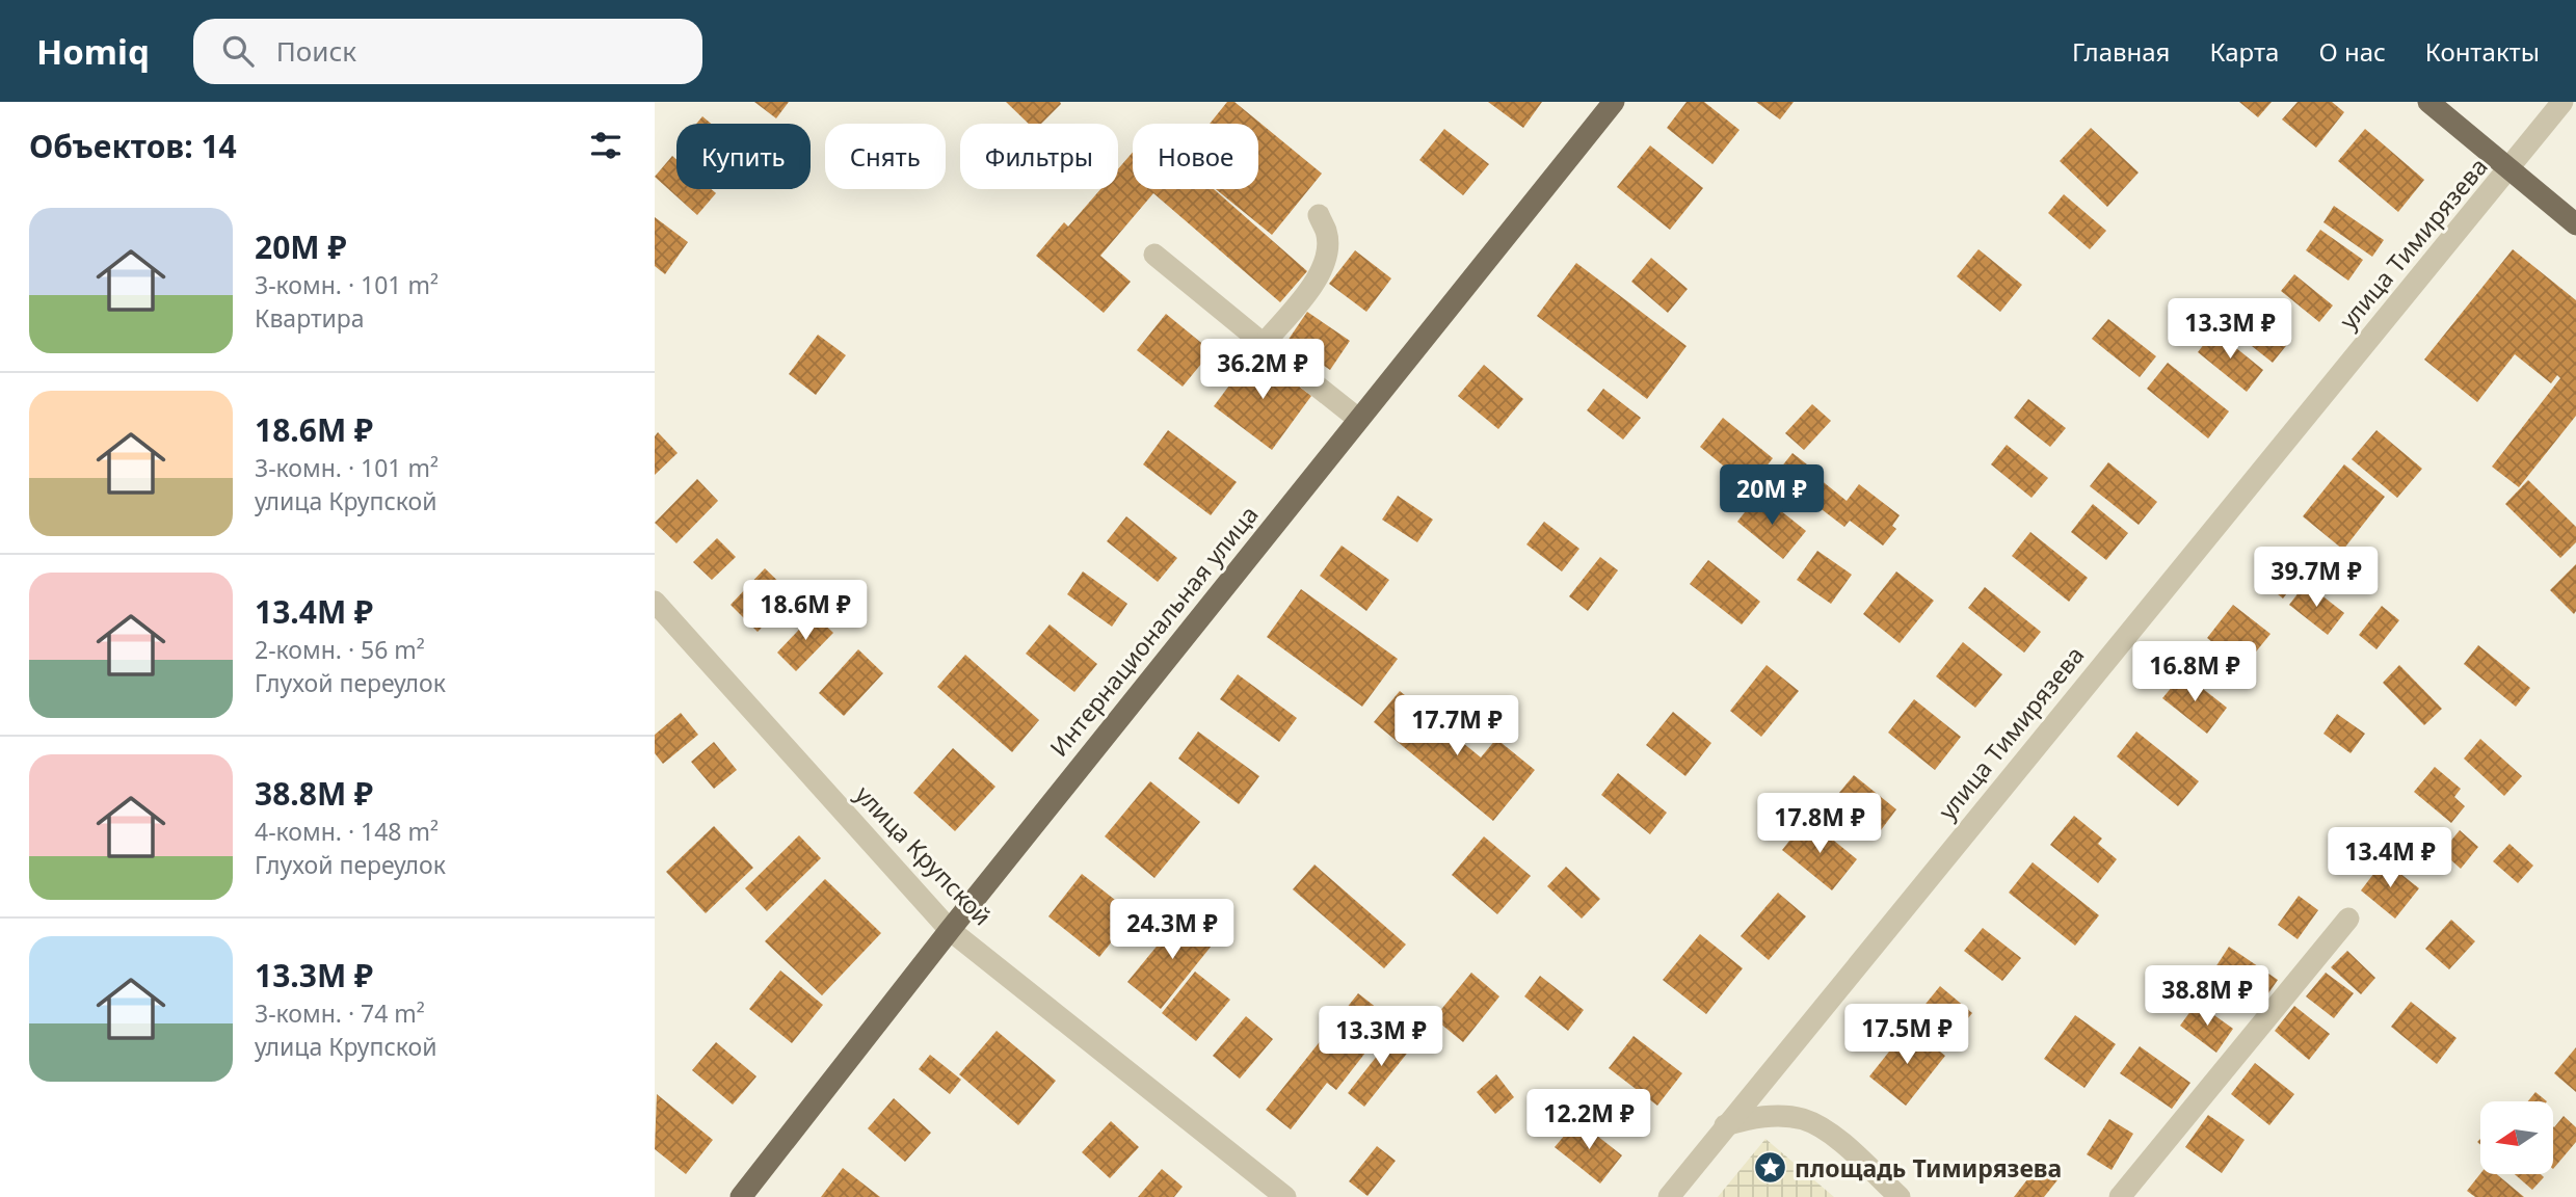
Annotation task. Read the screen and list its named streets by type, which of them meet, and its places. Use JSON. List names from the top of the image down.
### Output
{
  "streets": {
    "main road": ["Интернациональная улица"],
    "street": ["улица Тимирязева", "улица Крупской"]
  },
  "crossings": [
    ["Интернациональная улица", "улица Крупской"]
  ],
  "places": {
    "place": ["площадь Тимирязева"]
  },
  "north": "left",
  "page": {
    "header": "Homiq",
    "search": "Поиск",
    "nav": [
      "Главная",
      "Карта",
      "О нас",
      "Контакты"
    ],
    "heading": "Объектов: 14",
    "chip": [
      "Купить",
      "Снять",
      "Фильтры",
      "Новое"
    ],
    "list": [
      {
        "name": "20M ₽",
        "note": "3-комн. · 101 m² · Квартира"
      },
      {
        "name": "18.6M ₽",
        "note": "3-комн. · 101 m² · улица Крупской"
      },
      {
        "name": "13.4M ₽",
        "note": "2-комн. · 56 m² · Глухой переулок"
      },
      {
        "name": "38.8M ₽",
        "note": "4-комн. · 148 m² · Глухой переулок"
      },
      {
        "name": "13.3M ₽",
        "note": "3-комн. · 74 m² · улица Крупской"
      }
    ],
    "price": [
      "13.3M ₽",
      "36.2M ₽",
      "20M ₽",
      "39.7M ₽",
      "18.6M ₽",
      "16.8M ₽",
      "17.7M ₽",
      "17.8M ₽",
      "13.4M ₽",
      "24.3M ₽",
      "38.8M ₽",
      "17.5M ₽",
      "13.3M ₽",
      "12.2M ₽"
    ]
  }
}
